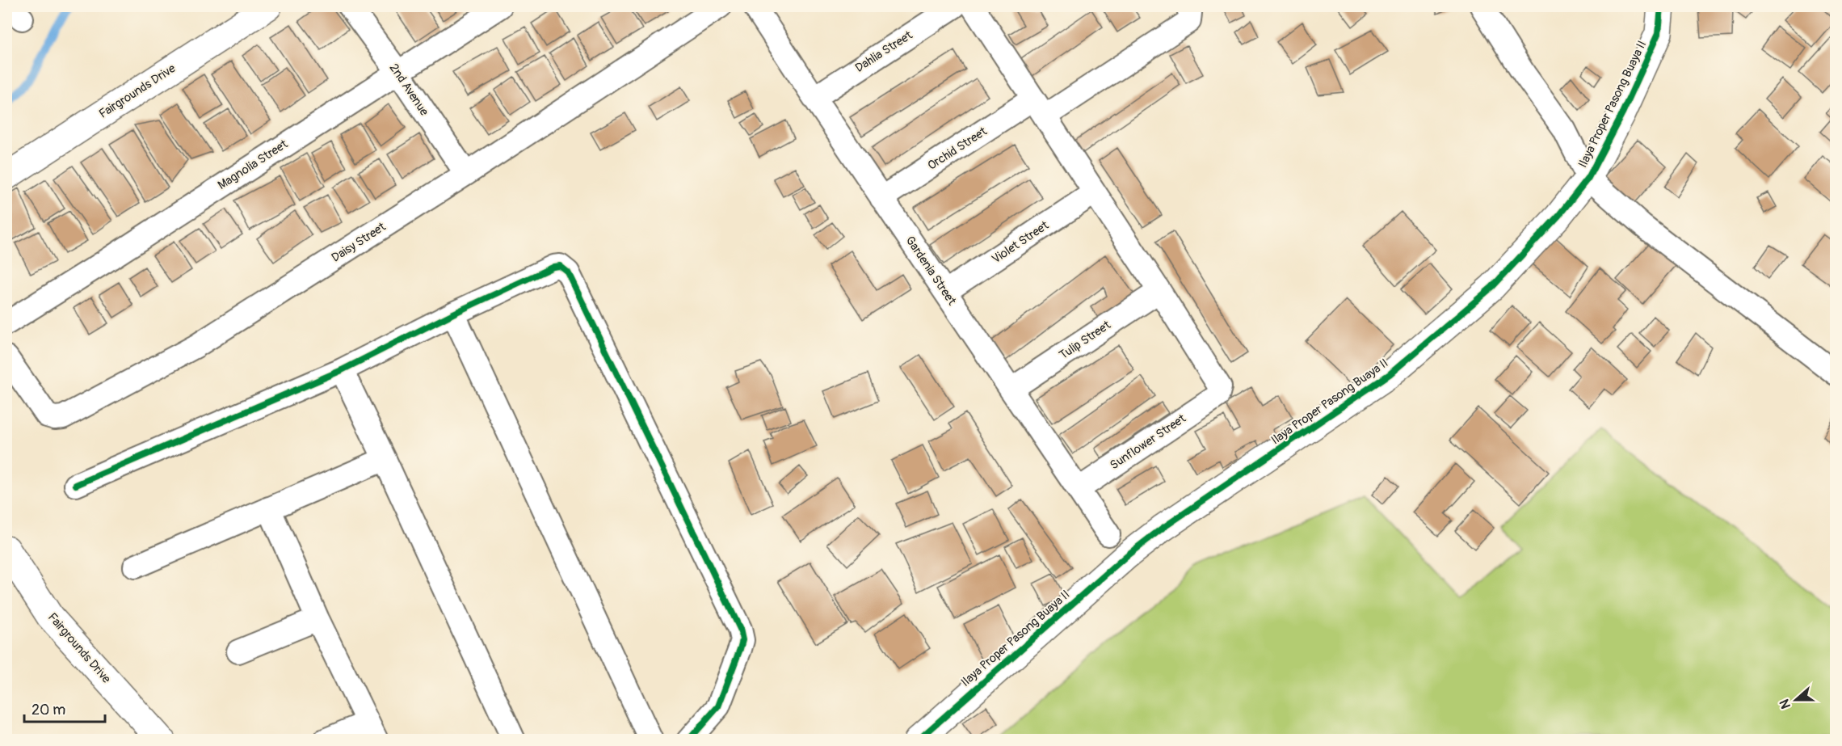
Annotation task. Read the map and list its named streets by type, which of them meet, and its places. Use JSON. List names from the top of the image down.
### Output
{
  "streets": {
    "street": [
      "Dahlia Street",
      "2nd Avenue",
      "Fairgrounds Drive",
      "Ilaya Proper Pasong Buaya II",
      "Orchid Street",
      "Magnolia Street",
      "Daisy Street",
      "Violet Street",
      "Gardenia Street",
      "Tulip Street",
      "Sunflower Street"
    ]
  },
  "crossings": [
    ["Dahlia Street", "Gardenia Street"],
    ["2nd Avenue", "Magnolia Street"],
    ["2nd Avenue", "Daisy Street"],
    ["Orchid Street", "Gardenia Street"],
    ["Violet Street", "Gardenia Street"],
    ["Gardenia Street", "Tulip Street"],
    ["Gardenia Street", "Sunflower Street"],
    ["Tulip Street", "Sunflower Street"]
  ],
  "scale_bar": "20 m",
  "north": "left"
}
